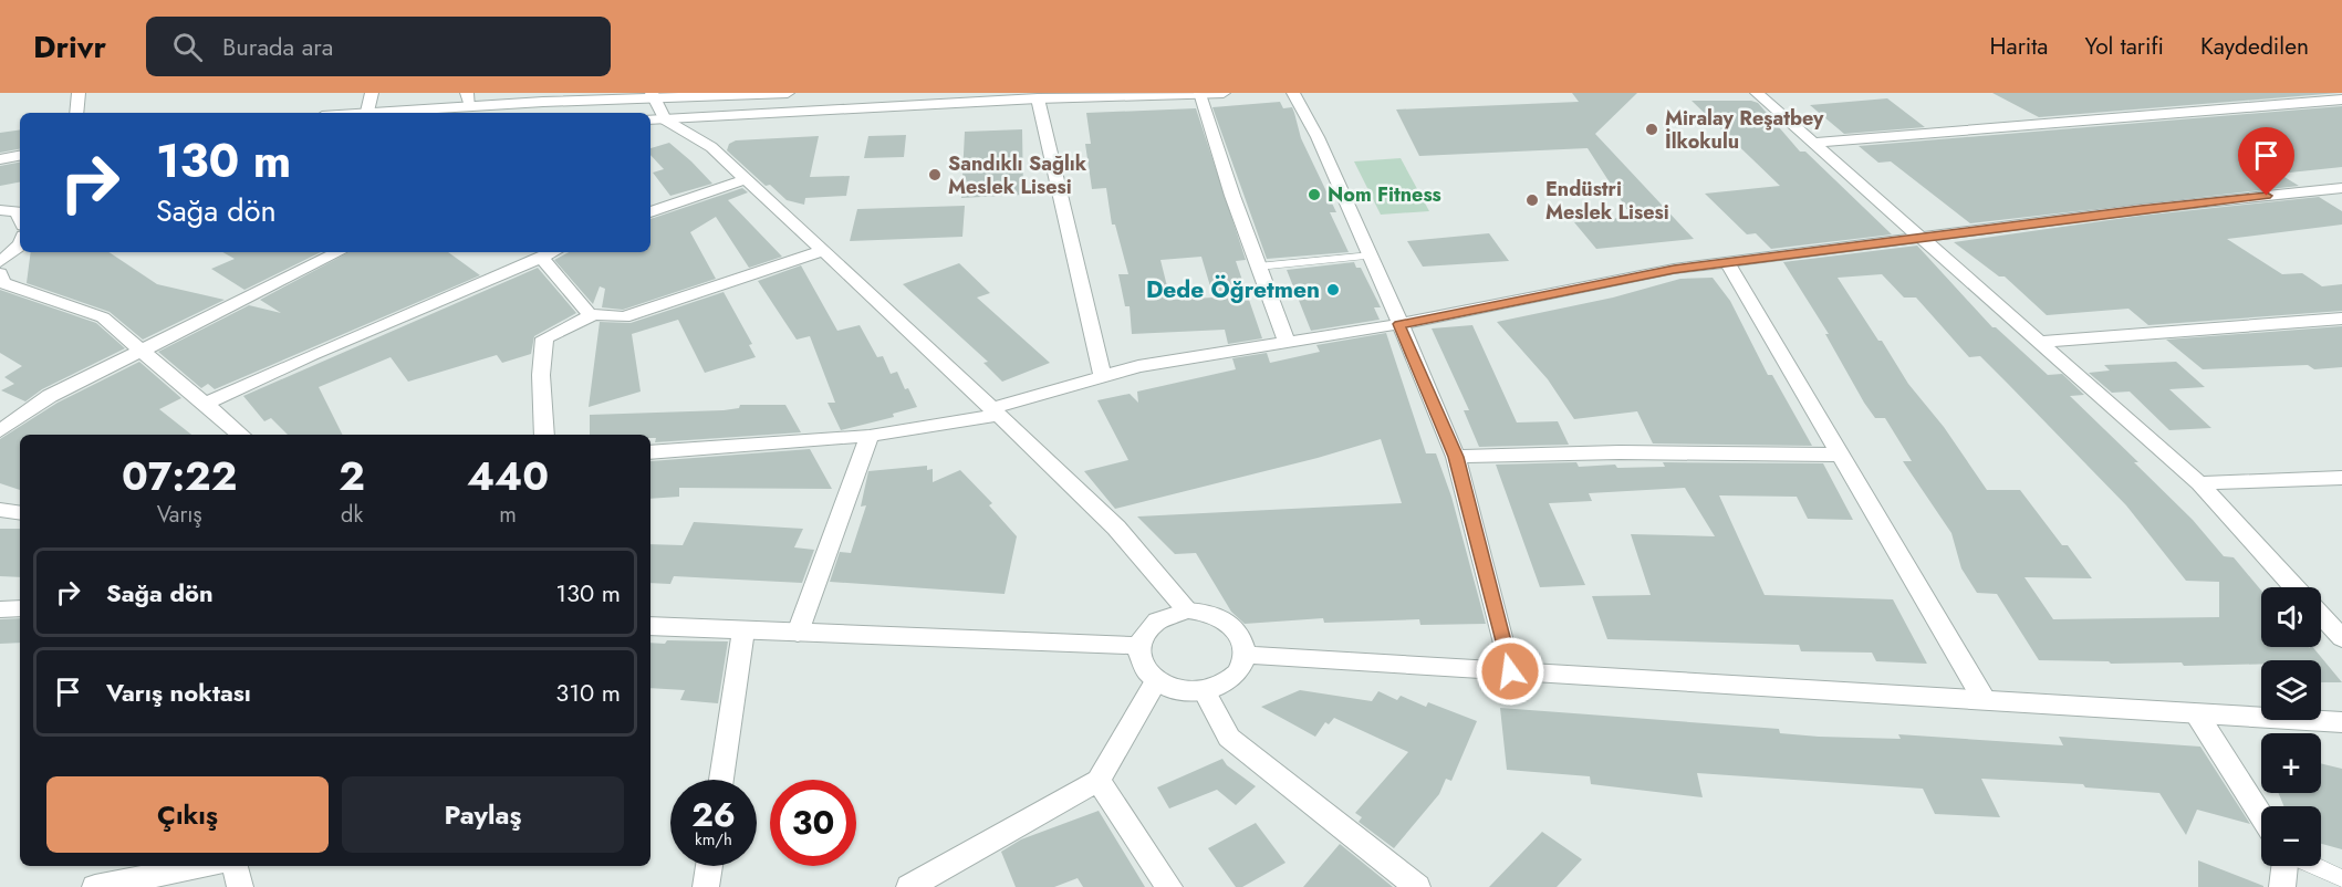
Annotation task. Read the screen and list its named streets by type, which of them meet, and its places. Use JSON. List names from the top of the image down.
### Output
{
  "places": [
    "Miralay Reşatbey İlkokulu",
    "Sandıklı Sağlık Meslek Lisesi",
    "Nom Fitness",
    "Endüstri Meslek Lisesi",
    "Dede Öğretmen"
  ],
  "page": {
    "header": "Drivr",
    "search": "Burada ara",
    "nav": ["Harita", "Yol tarifi", "Kaydedilen"],
    "turn": ["130 m", "Sağa dön"],
    "eta": [
      "07:22",
      "Varış",
      "2",
      "dk",
      "440",
      "m"
    ],
    "list": [
      {
        "name": "Sağa dön",
        "value": "130 m"
      },
      {
        "name": "Varış noktası",
        "value": "310 m"
      }
    ],
    "map_buttons": ["+", "−"],
    "buttons": ["Çıkış", "Paylaş"],
    "speed": "26 km/h",
    "limit": "30"
  }
}
